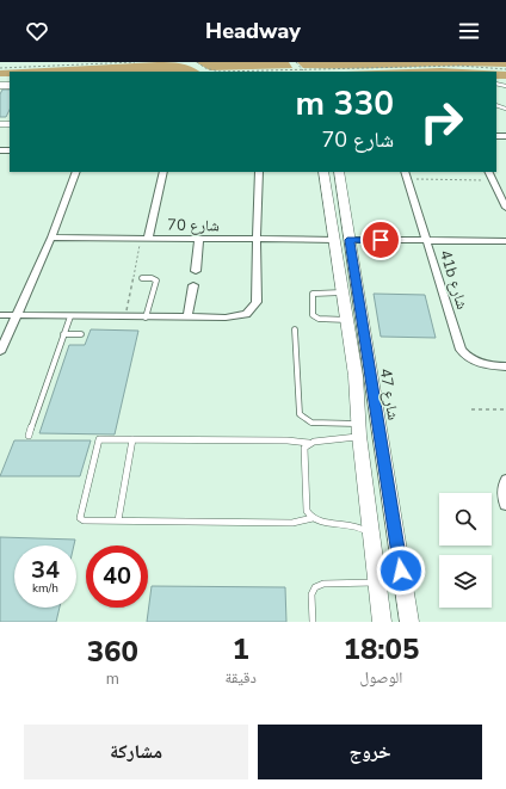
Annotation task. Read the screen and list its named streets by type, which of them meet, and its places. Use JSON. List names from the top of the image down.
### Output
{
  "streets": {
    "street": ["شارع 70", "41b شارع", "شارع 47"]
  },
  "crossings": [
    ["شارع 70", "شارع 47"]
  ],
  "page": {
    "header": "Headway",
    "turn": ["330 m", "شارع 70"],
    "speed": "34 km/h",
    "limit": "40",
    "eta": [
      "18:05",
      "الوصول",
      "1",
      "دقيقة",
      "360",
      "m"
    ],
    "buttons": ["خروج", "مشاركة"]
  }
}
